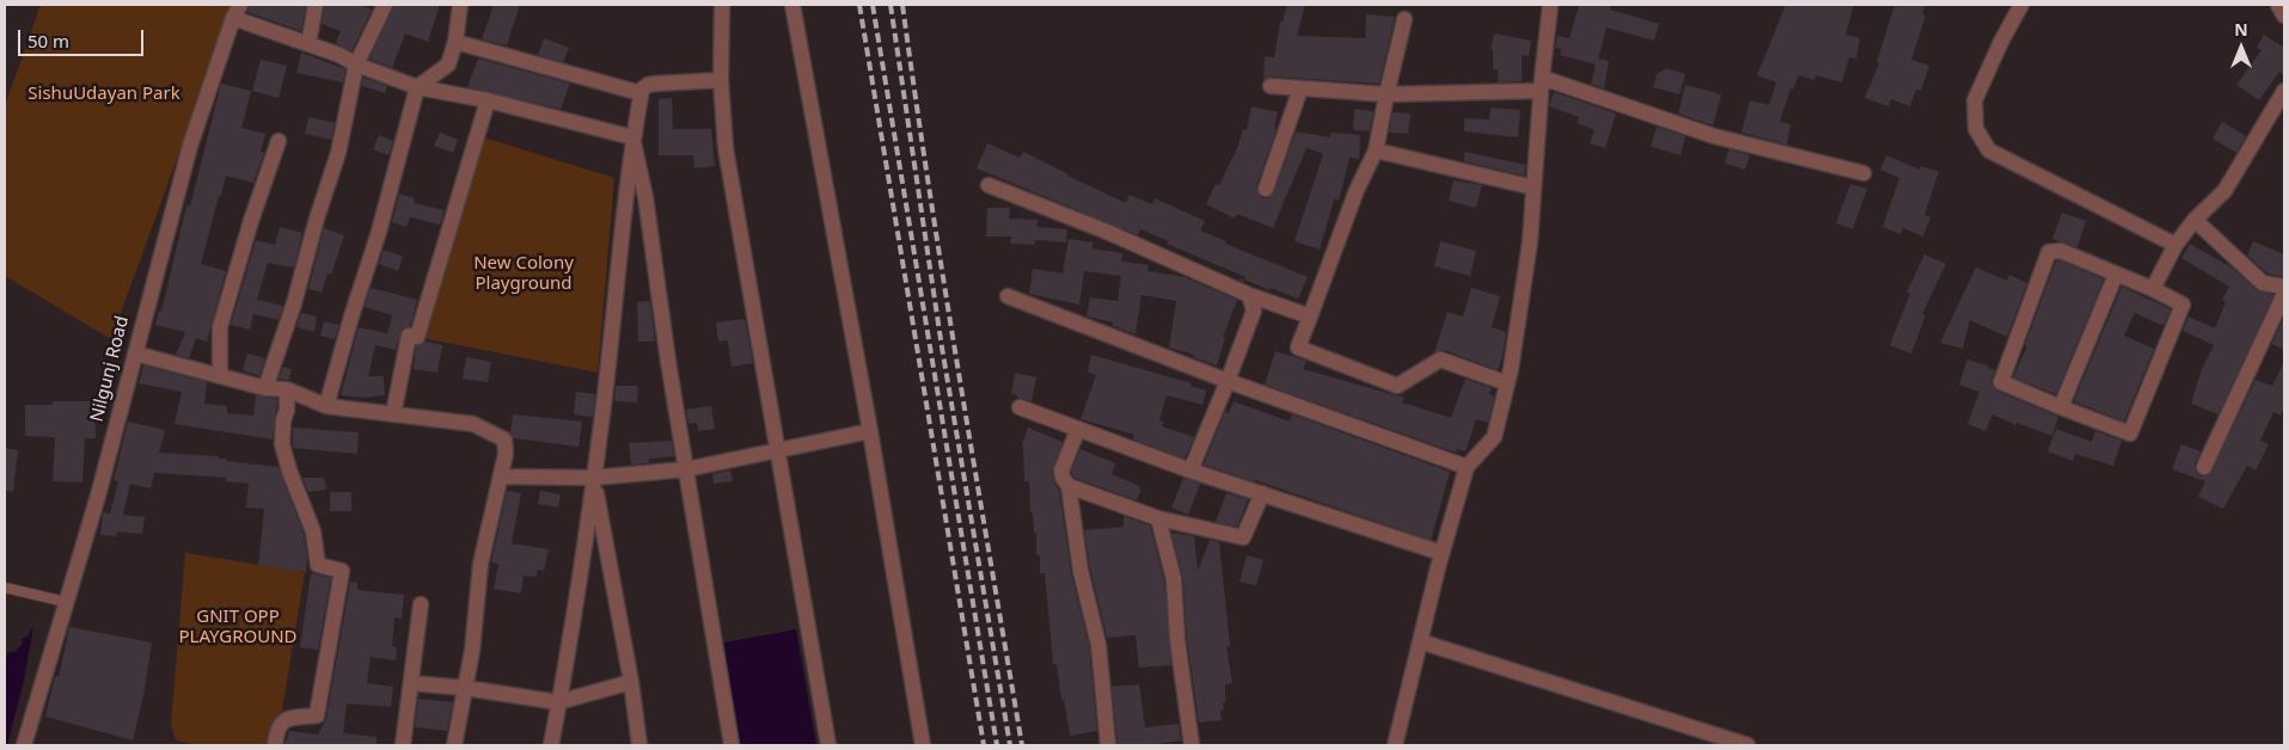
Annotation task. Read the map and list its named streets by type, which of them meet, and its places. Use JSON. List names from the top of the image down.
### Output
{
  "streets": {
    "street": ["Nilgunj Road"]
  },
  "parks": ["SishuUdayan Park", "New Colony Playground", "GNIT OPP PLAYGROUND"],
  "scale_bar": "50 m",
  "north": "top"
}
